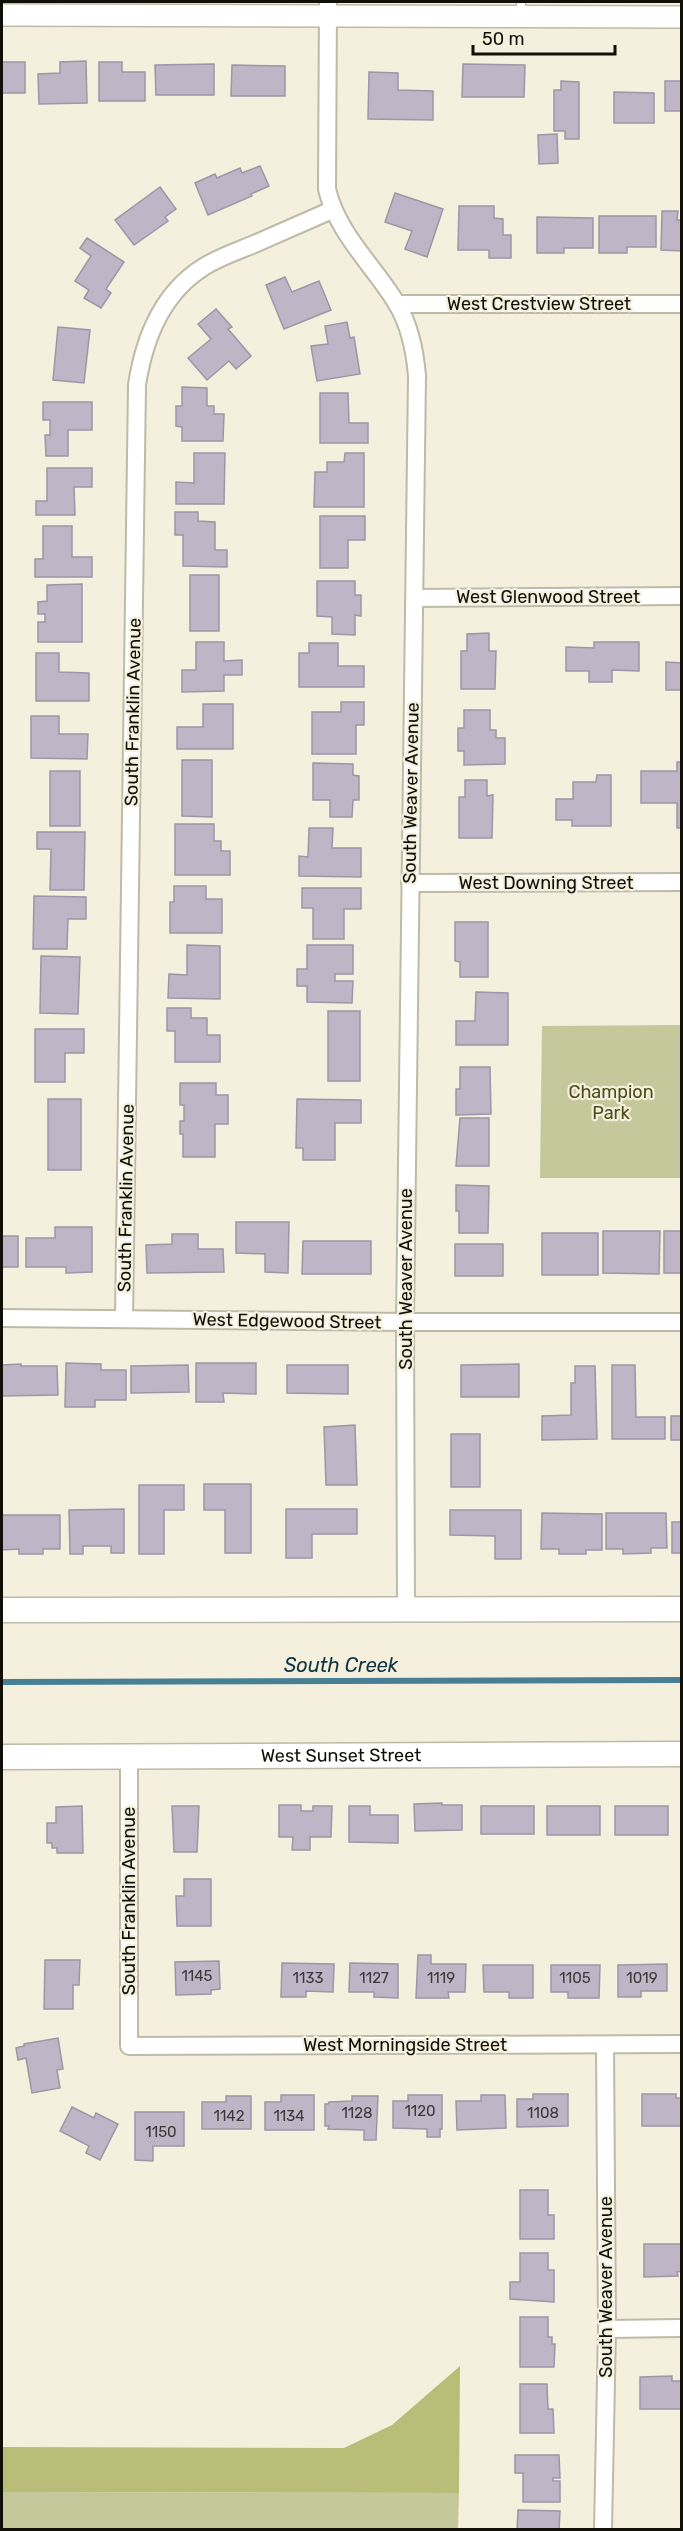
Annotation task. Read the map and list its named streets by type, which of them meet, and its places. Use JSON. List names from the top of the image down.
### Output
{
  "streets": {
    "main road": ["West Sunset Street"],
    "street": [
      "West Crestview Street",
      "West Glenwood Street",
      "South Franklin Avenue",
      "South Weaver Avenue",
      "West Downing Street",
      "West Edgewood Street",
      "West Morningside Street"
    ]
  },
  "crossings": [
    ["West Crestview Street", "South Weaver Avenue"],
    ["West Glenwood Street", "South Weaver Avenue"],
    ["South Franklin Avenue", "South Weaver Avenue"],
    ["South Franklin Avenue", "West Edgewood Street"],
    ["South Franklin Avenue", "West Sunset Street"],
    ["South Franklin Avenue", "West Morningside Street"],
    ["South Weaver Avenue", "West Downing Street"],
    ["South Weaver Avenue", "West Edgewood Street"],
    ["South Weaver Avenue", "West Morningside Street"]
  ],
  "water": ["South Creek"],
  "parks": ["Champion Park"],
  "house_numbers": [
    "1145",
    "1133",
    "1127",
    "1119",
    "1105",
    "1019",
    "1120",
    "1128",
    "1108",
    "1142",
    "1134",
    "1150"
  ],
  "scale_bar": "50 m"
}
